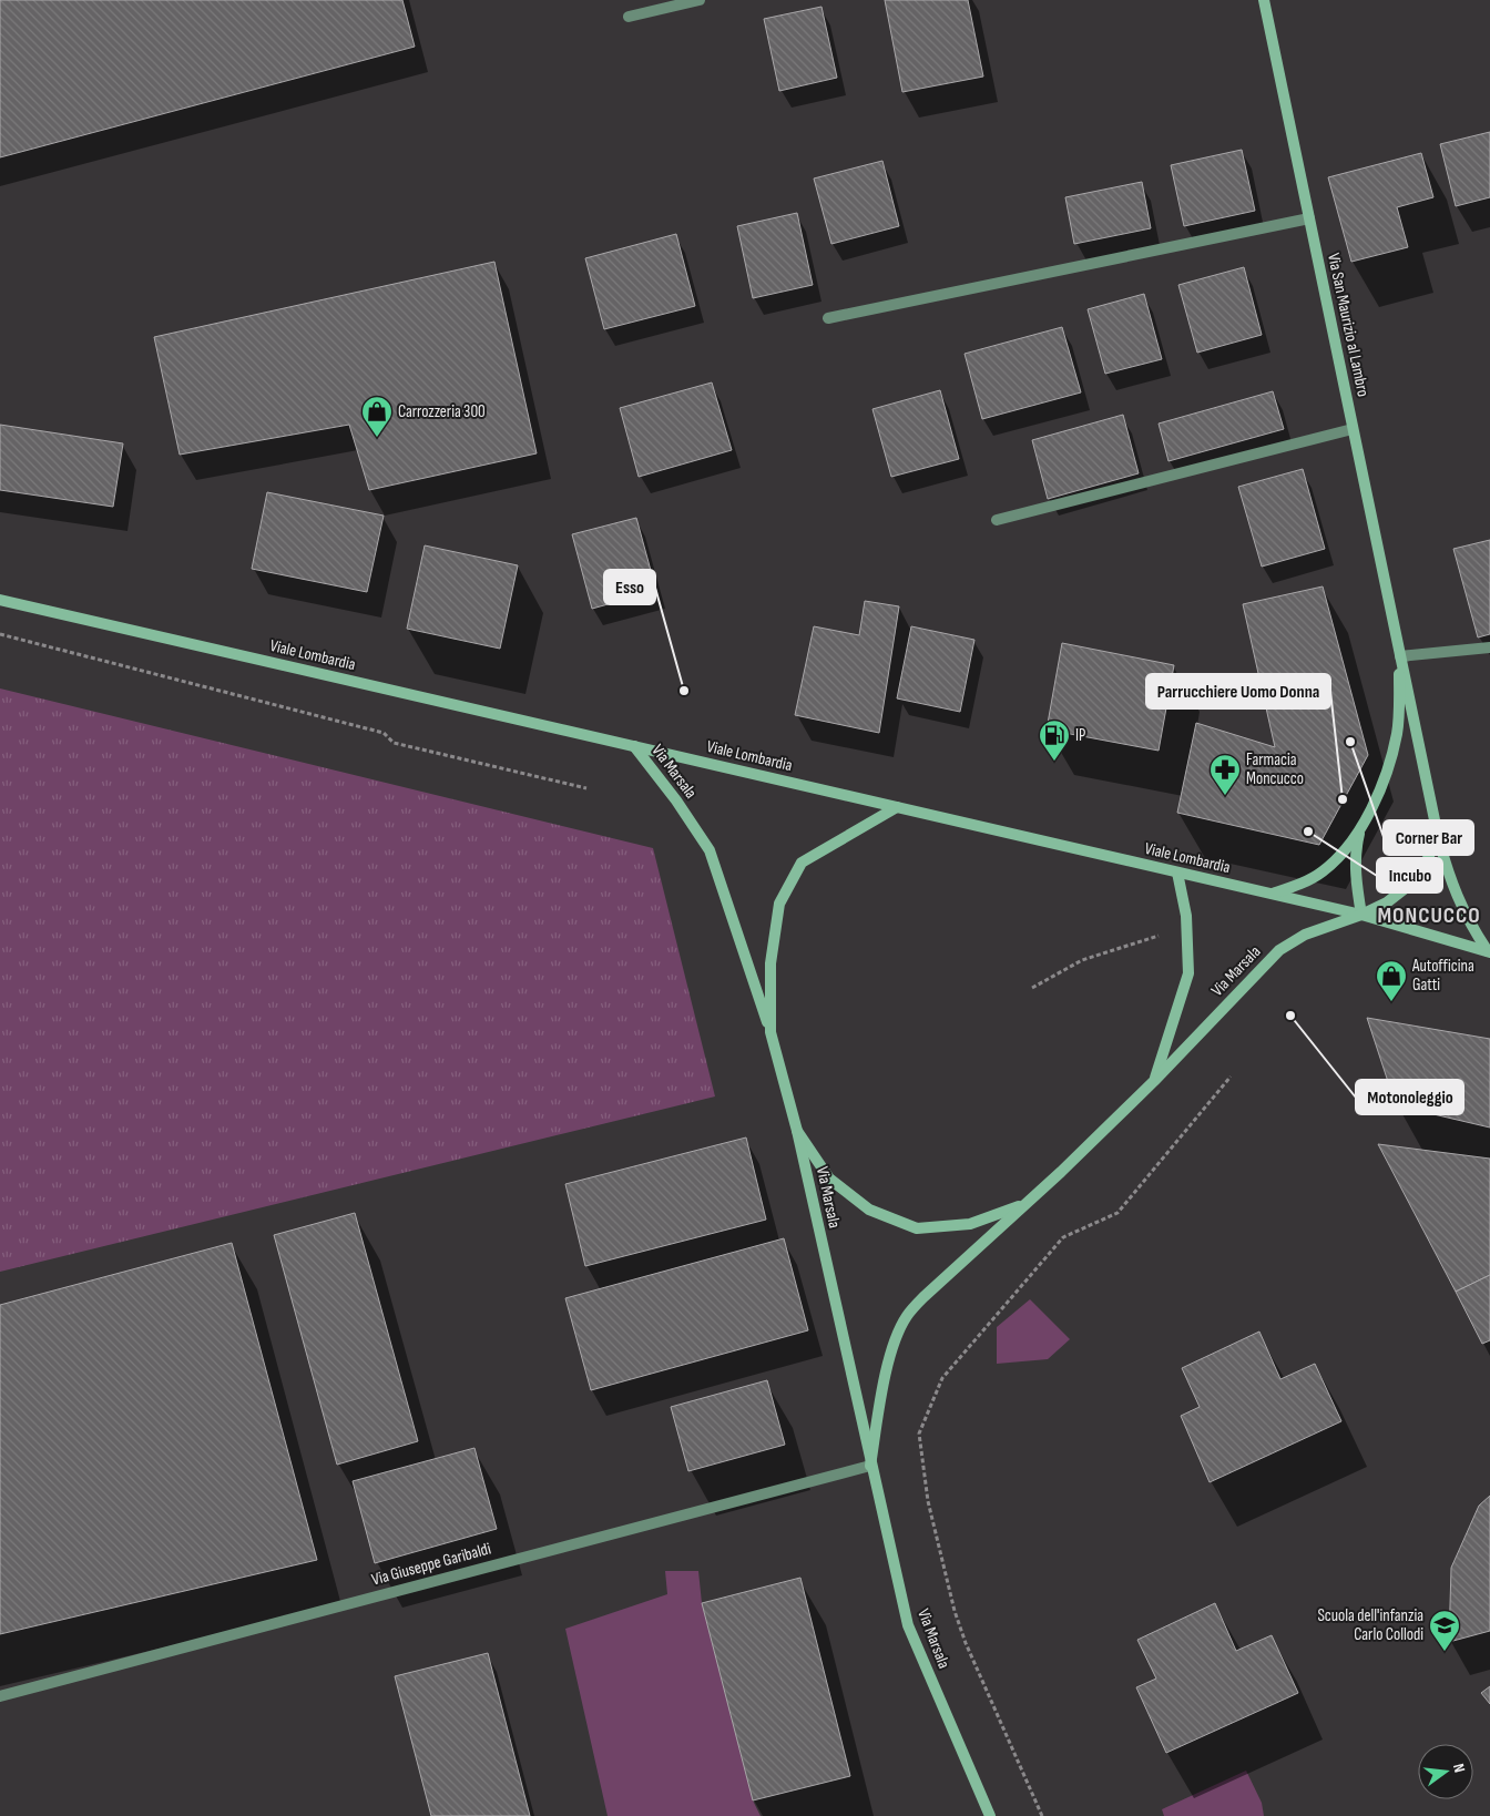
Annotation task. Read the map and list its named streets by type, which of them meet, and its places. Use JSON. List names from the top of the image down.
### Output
{
  "streets": {
    "main road": ["Via San Maurizio al Lambro", "Viale Lombardia", "Via Marsala"],
    "street": ["Via Giuseppe Garibaldi"]
  },
  "crossings": [
    ["Via San Maurizio al Lambro", "Viale Lombardia"],
    ["Via San Maurizio al Lambro", "Via Marsala"],
    ["Viale Lombardia", "Via Marsala"],
    ["Via Marsala", "Via Giuseppe Garibaldi"]
  ],
  "districts": ["MONCUCCO"],
  "places": {
    "shop": ["Carrozzeria 300", "Autofficina Gatti"],
    "other": [
      "Esso",
      "Corner Bar",
      "Parrucchiere Uomo Donna",
      "Incubo",
      "Motonoleggio"
    ],
    "fuel station": ["IP"],
    "pharmacy": ["Farmacia Moncucco"],
    "school or university": ["Scuola dell'infanzia Carlo Collodi"]
  },
  "north": "right"
}
